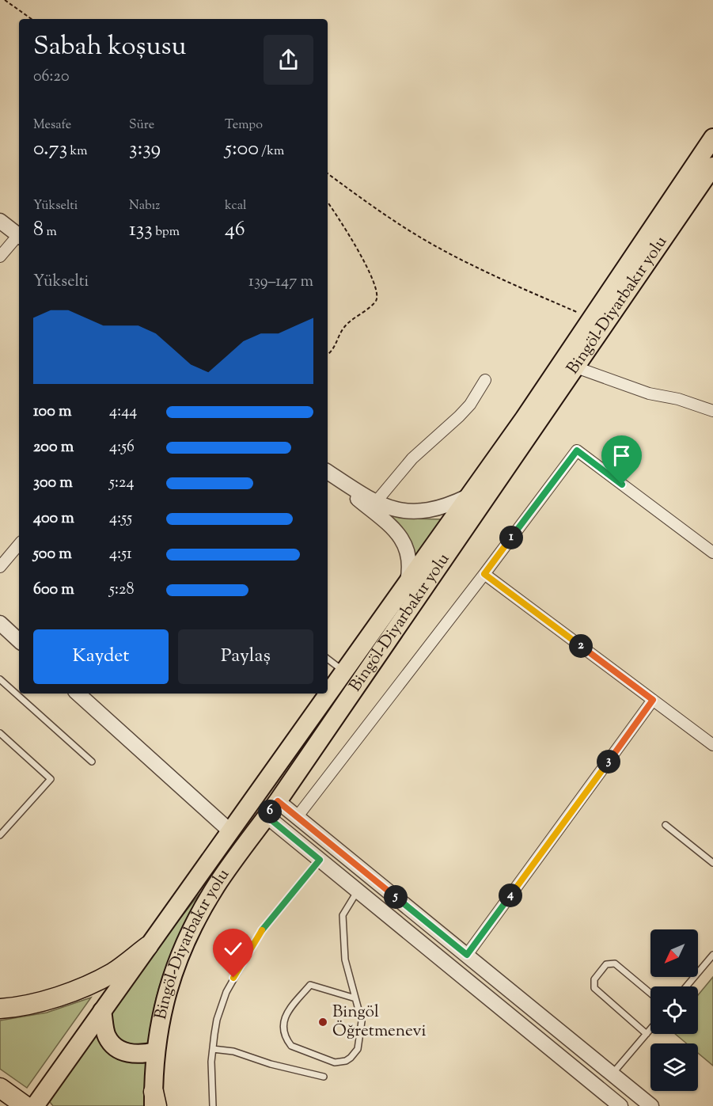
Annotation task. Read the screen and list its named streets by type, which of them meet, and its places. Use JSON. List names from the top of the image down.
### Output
{
  "streets": {
    "main road": ["Bingöl-Diyarbakır yolu"]
  },
  "places": ["Bingöl Öğretmenevi"],
  "north": "bottom left",
  "page": {
    "heading": ["Sabah koşusu", "06:20"],
    "stats": [
      ["Mesafe", "0.73 km"],
      ["Süre", "3:39"],
      ["Tempo", "5:00 /km"],
      ["Yükselti", "8 m"],
      ["Nabız", "133 bpm"],
      ["kcal", "46"]
    ],
    "chart": ["Yükselti", "139–147 m"],
    "list": [
      {
        "name": "100 m",
        "note": "4:44"
      },
      {
        "name": "200 m",
        "note": "4:56"
      },
      {
        "name": "300 m",
        "note": "5:24"
      },
      {
        "name": "400 m",
        "note": "4:55"
      },
      {
        "name": "500 m",
        "note": "4:51"
      },
      {
        "name": "600 m",
        "note": "5:28"
      }
    ],
    "pins": [
      "1",
      "2",
      "3",
      "6",
      "4",
      "5"
    ],
    "buttons": ["Kaydet", "Paylaş"]
  }
}
